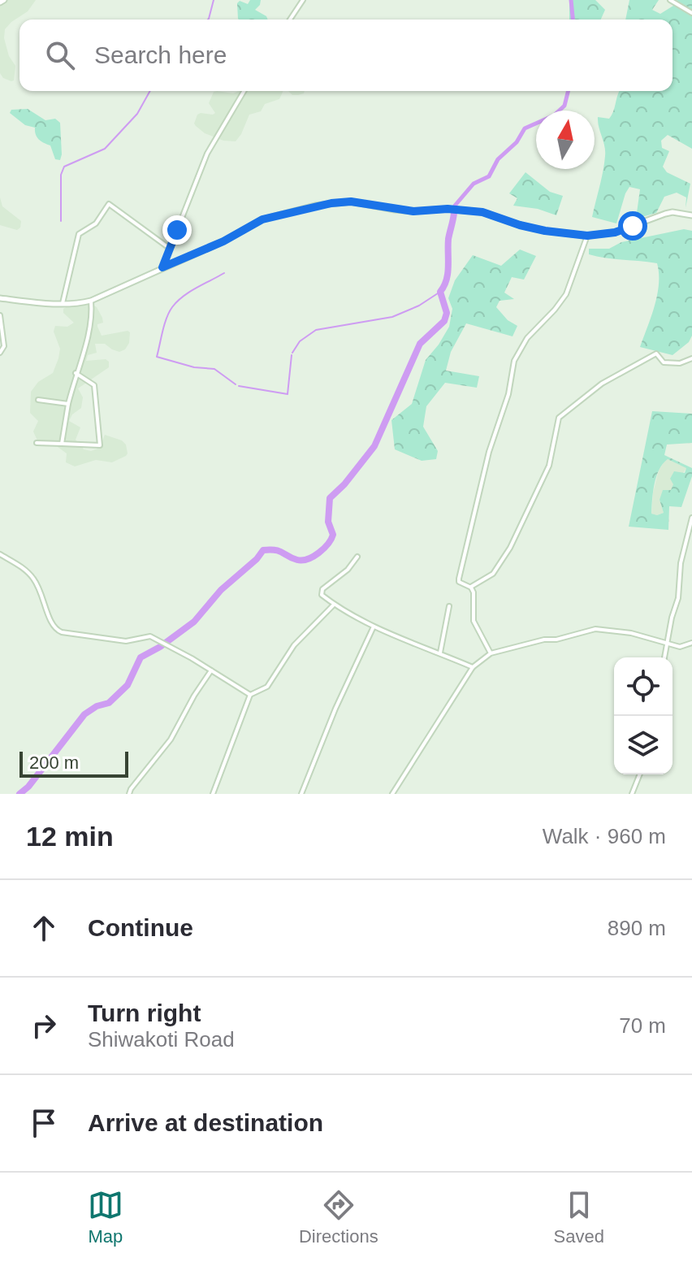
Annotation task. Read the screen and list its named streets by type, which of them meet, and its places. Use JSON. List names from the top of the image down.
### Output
{
  "scale_bar": "200 m",
  "north": "top",
  "page": {
    "search": "Search here",
    "scale": "200 m",
    "heading": ["12 min", "Walk · 960 m"],
    "list": [
      ["Continue", "890 m"],
      ["Turn right", "Shiwakoti Road", "70 m"],
      "Arrive at destination"
    ],
    "nav": ["Map", "Directions", "Saved"]
  }
}
